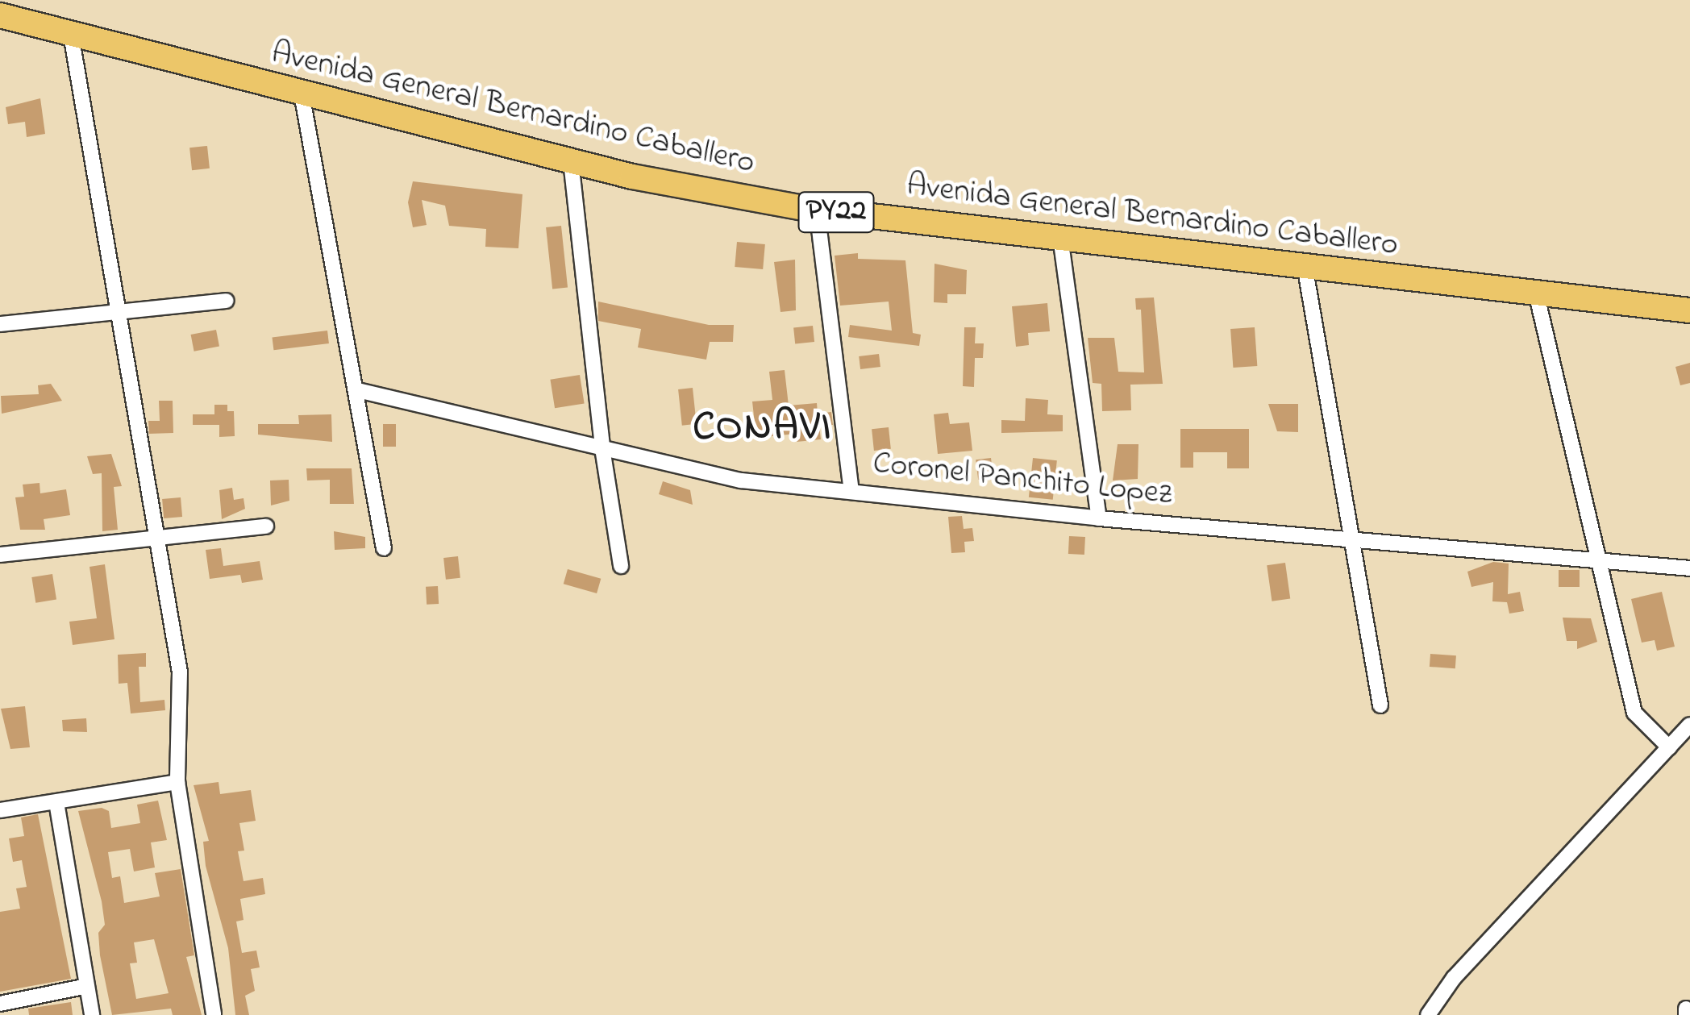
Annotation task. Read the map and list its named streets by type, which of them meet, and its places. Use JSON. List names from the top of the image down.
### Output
{
  "streets": {
    "highway": ["Avenida General Bernardino Caballero", "PY22"],
    "street": ["Coronel Panchito Lopez"]
  },
  "districts": ["CONAVI"]
}
